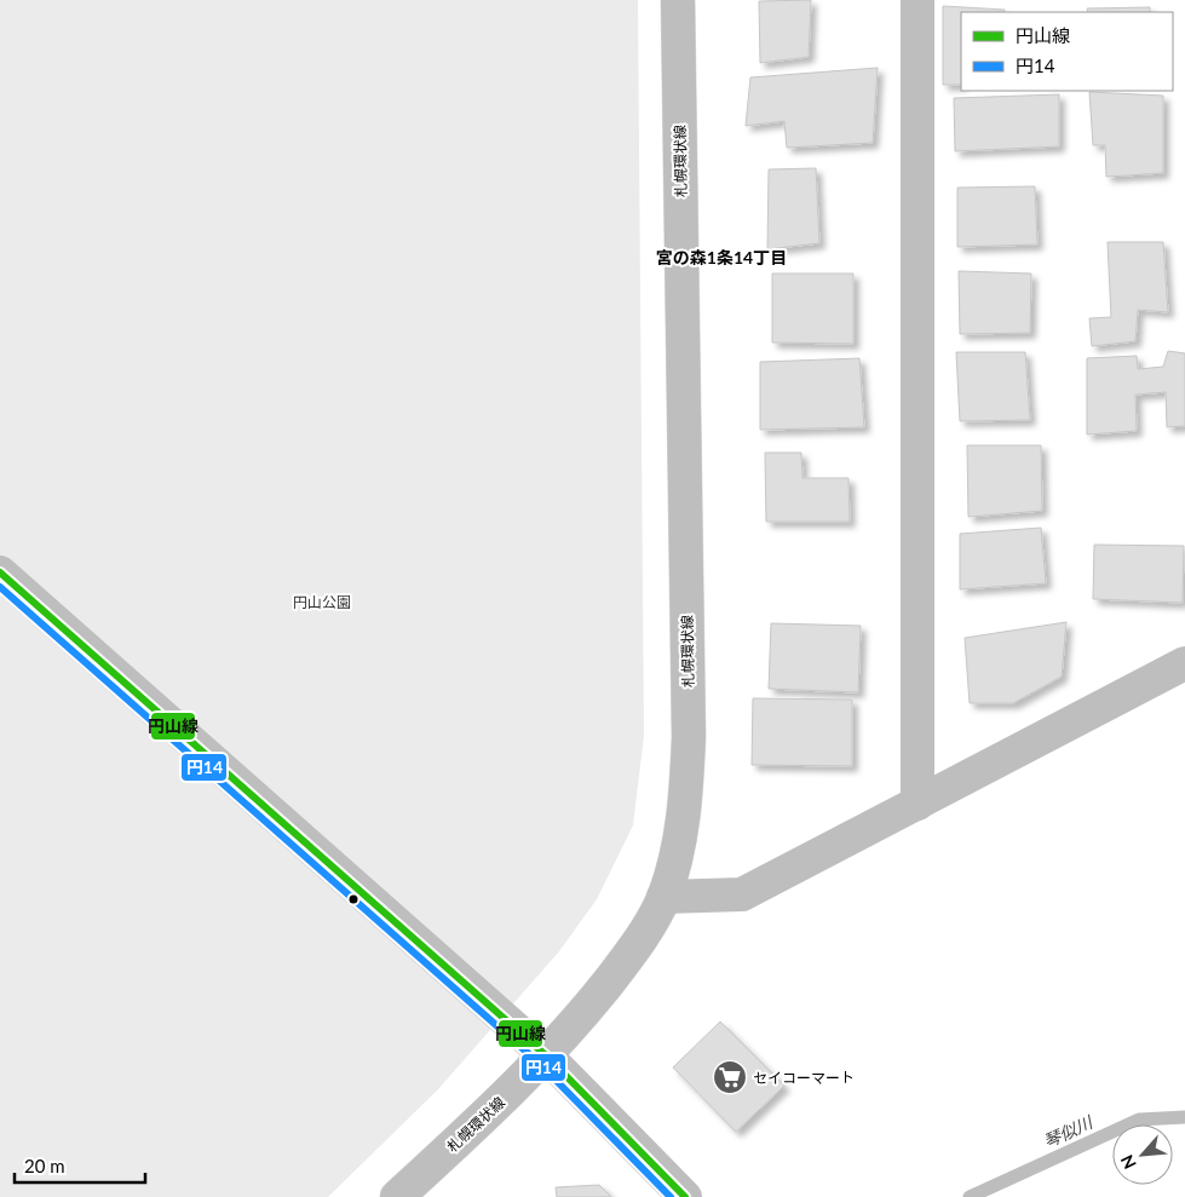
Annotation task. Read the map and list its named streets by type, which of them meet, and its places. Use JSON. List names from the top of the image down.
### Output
{
  "streets": {
    "street": ["札幌環状線"]
  },
  "districts": ["宮の森1条14丁目"],
  "water": ["琴似川"],
  "parks": ["円山公園"],
  "places": {
    "supermarket": ["セイコーマート"]
  },
  "lines": ["transit line 円山線", "transit line 円14"],
  "legend": ["円山線", "円14"],
  "scale_bar": "20 m",
  "north": "bottom left"
}
